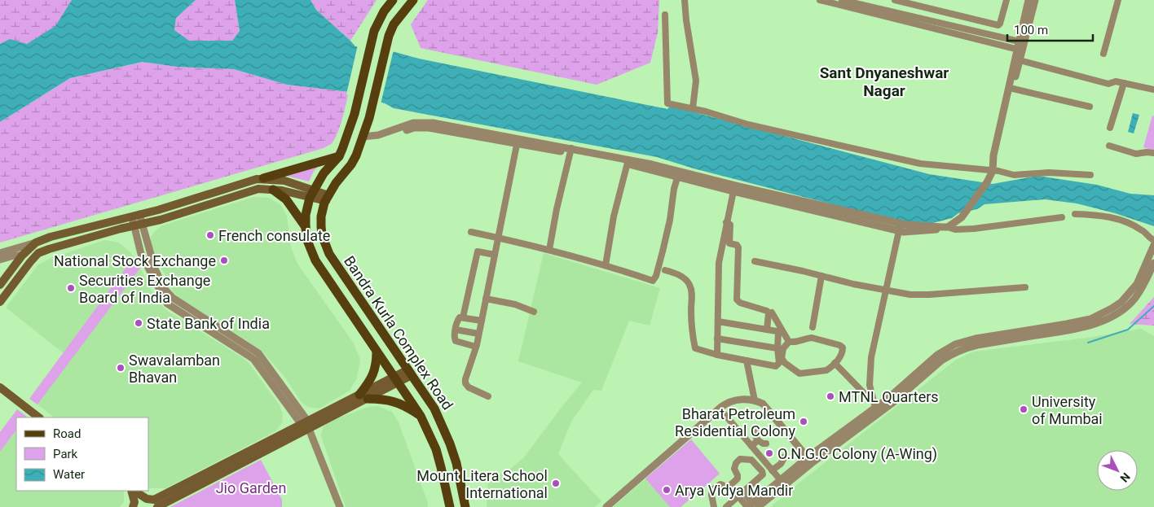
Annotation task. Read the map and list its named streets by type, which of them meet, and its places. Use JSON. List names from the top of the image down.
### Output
{
  "streets": {
    "main road": ["Bandra Kurla Complex Road"]
  },
  "districts": ["Sant Dnyaneshwar Nagar"],
  "parks": ["Jio Garden"],
  "places": [
    "French consulate",
    "National Stock Exchange",
    "Securities Exchange Board of India",
    "State Bank of India",
    "Swavalamban Bhavan",
    "MTNL Quarters",
    "University of Mumbai",
    "Bharat Petroleum Residential Colony",
    "O.N.G.C Colony (A-Wing)",
    "Mount Litera School International",
    "Arya Vidya Mandir"
  ],
  "legend": ["Road", "Park", "Water"],
  "scale_bar": "100 m",
  "north": "bottom right"
}
